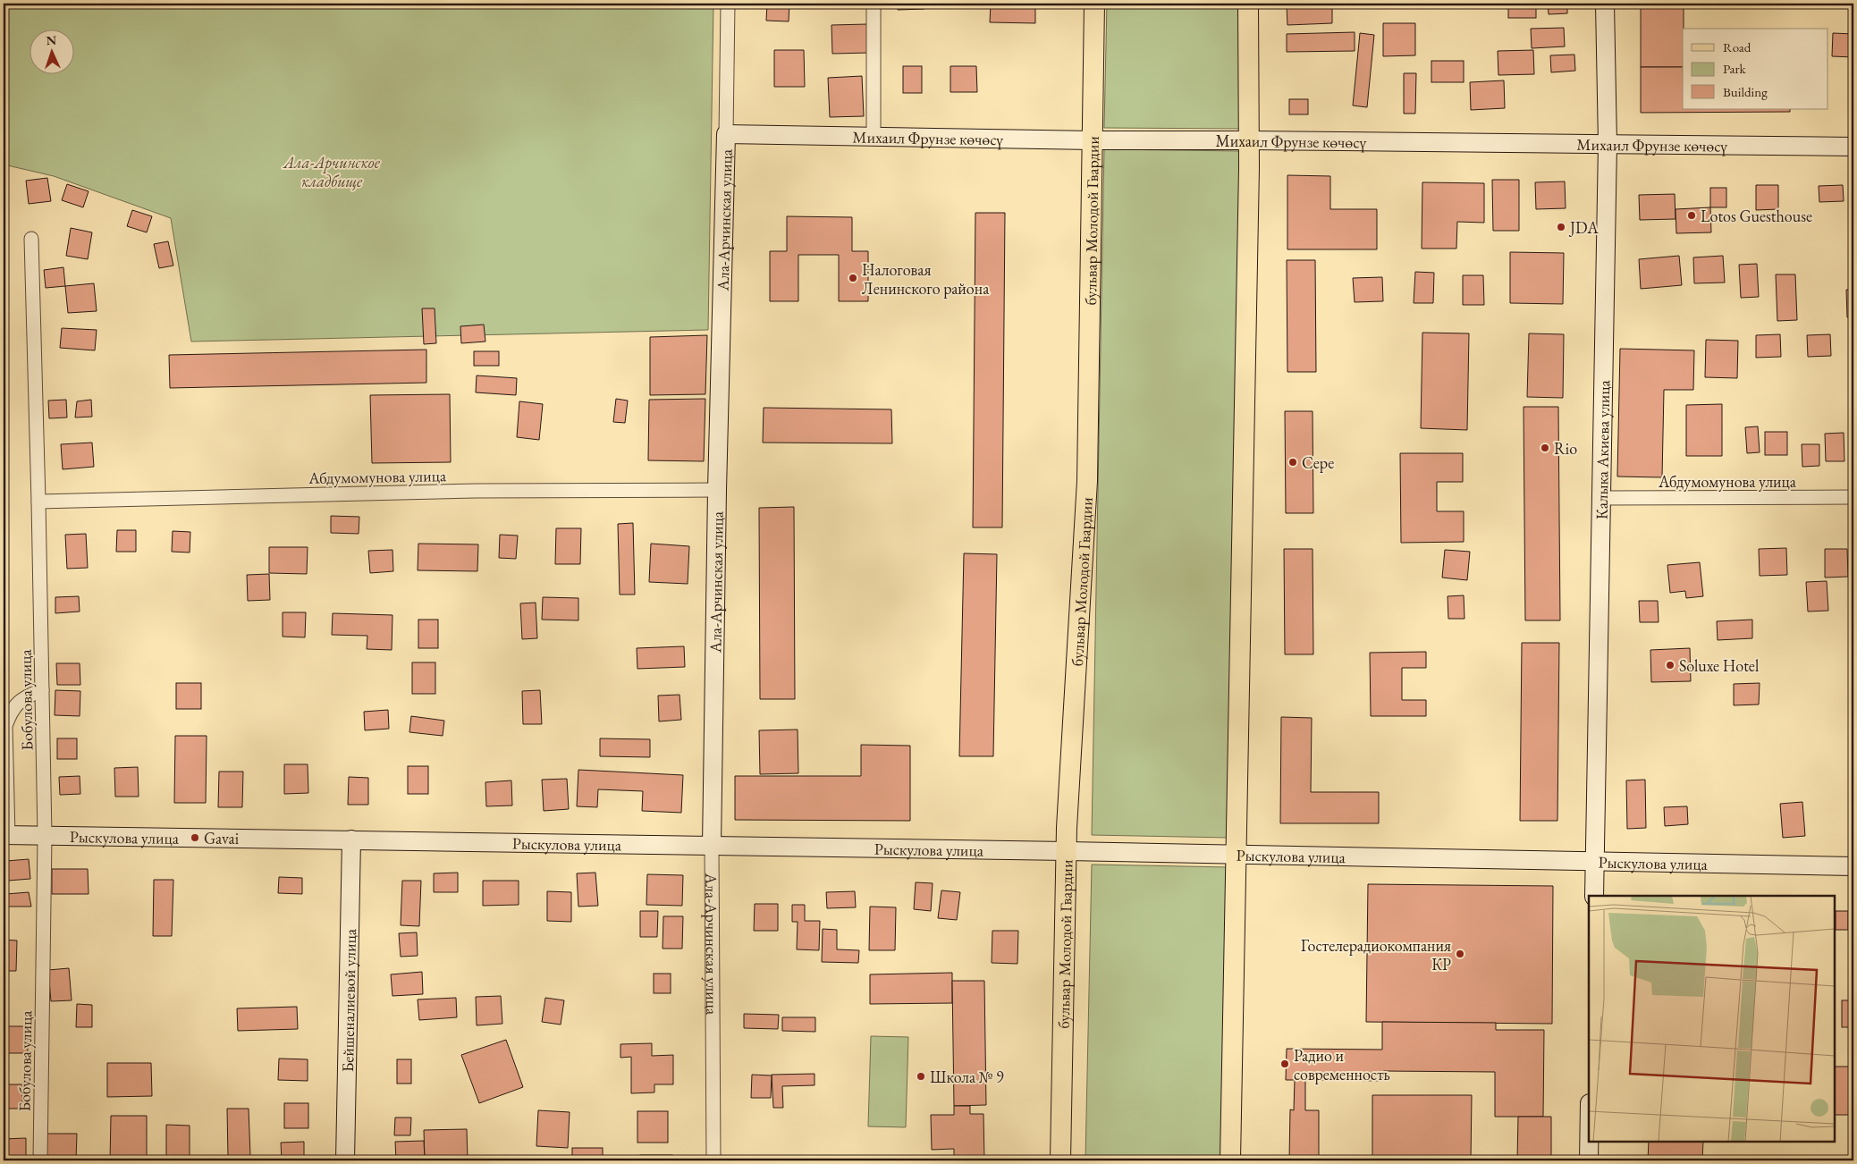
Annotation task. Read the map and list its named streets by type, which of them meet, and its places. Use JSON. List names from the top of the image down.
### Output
{
  "streets": {
    "main road": ["бульвар Молодой Гвардии"],
    "street": [
      "Михаил Фрунзе көчөсү",
      "Ала-Арчинская улица",
      "Калыка Акиева улица",
      "Абдумомунова улица",
      "Бобулова улица",
      "Рыскулова улица",
      "Бейшеналиевой улица"
    ]
  },
  "crossings": [
    ["Михаил Фрунзе көчөсү", "Ала-Арчинская улица"],
    ["Михаил Фрунзе көчөсү", "бульвар Молодой Гвардии"],
    ["Михаил Фрунзе көчөсү", "Калыка Акиева улица"],
    ["Ала-Арчинская улица", "Абдумомунова улица"],
    ["Ала-Арчинская улица", "Рыскулова улица"],
    ["бульвар Молодой Гвардии", "Рыскулова улица"],
    ["Калыка Акиева улица", "Абдумомунова улица"],
    ["Калыка Акиева улица", "Рыскулова улица"],
    ["Абдумомунова улица", "Бобулова улица"],
    ["Бобулова улица", "Рыскулова улица"],
    ["Рыскулова улица", "Бейшеналиевой улица"]
  ],
  "parks": ["Ала-Арчинское кладбище"],
  "places": [
    "Lotos Guesthouse",
    "JDA",
    "Налоговая Ленинского района",
    "Rio",
    "Сере",
    "Soluxe Hotel",
    "Gavai",
    "Гостелерадиокомпания КР",
    "Радио и современность",
    "Школа № 9"
  ],
  "legend": ["Road", "Park", "Building"],
  "north": "top"
}
